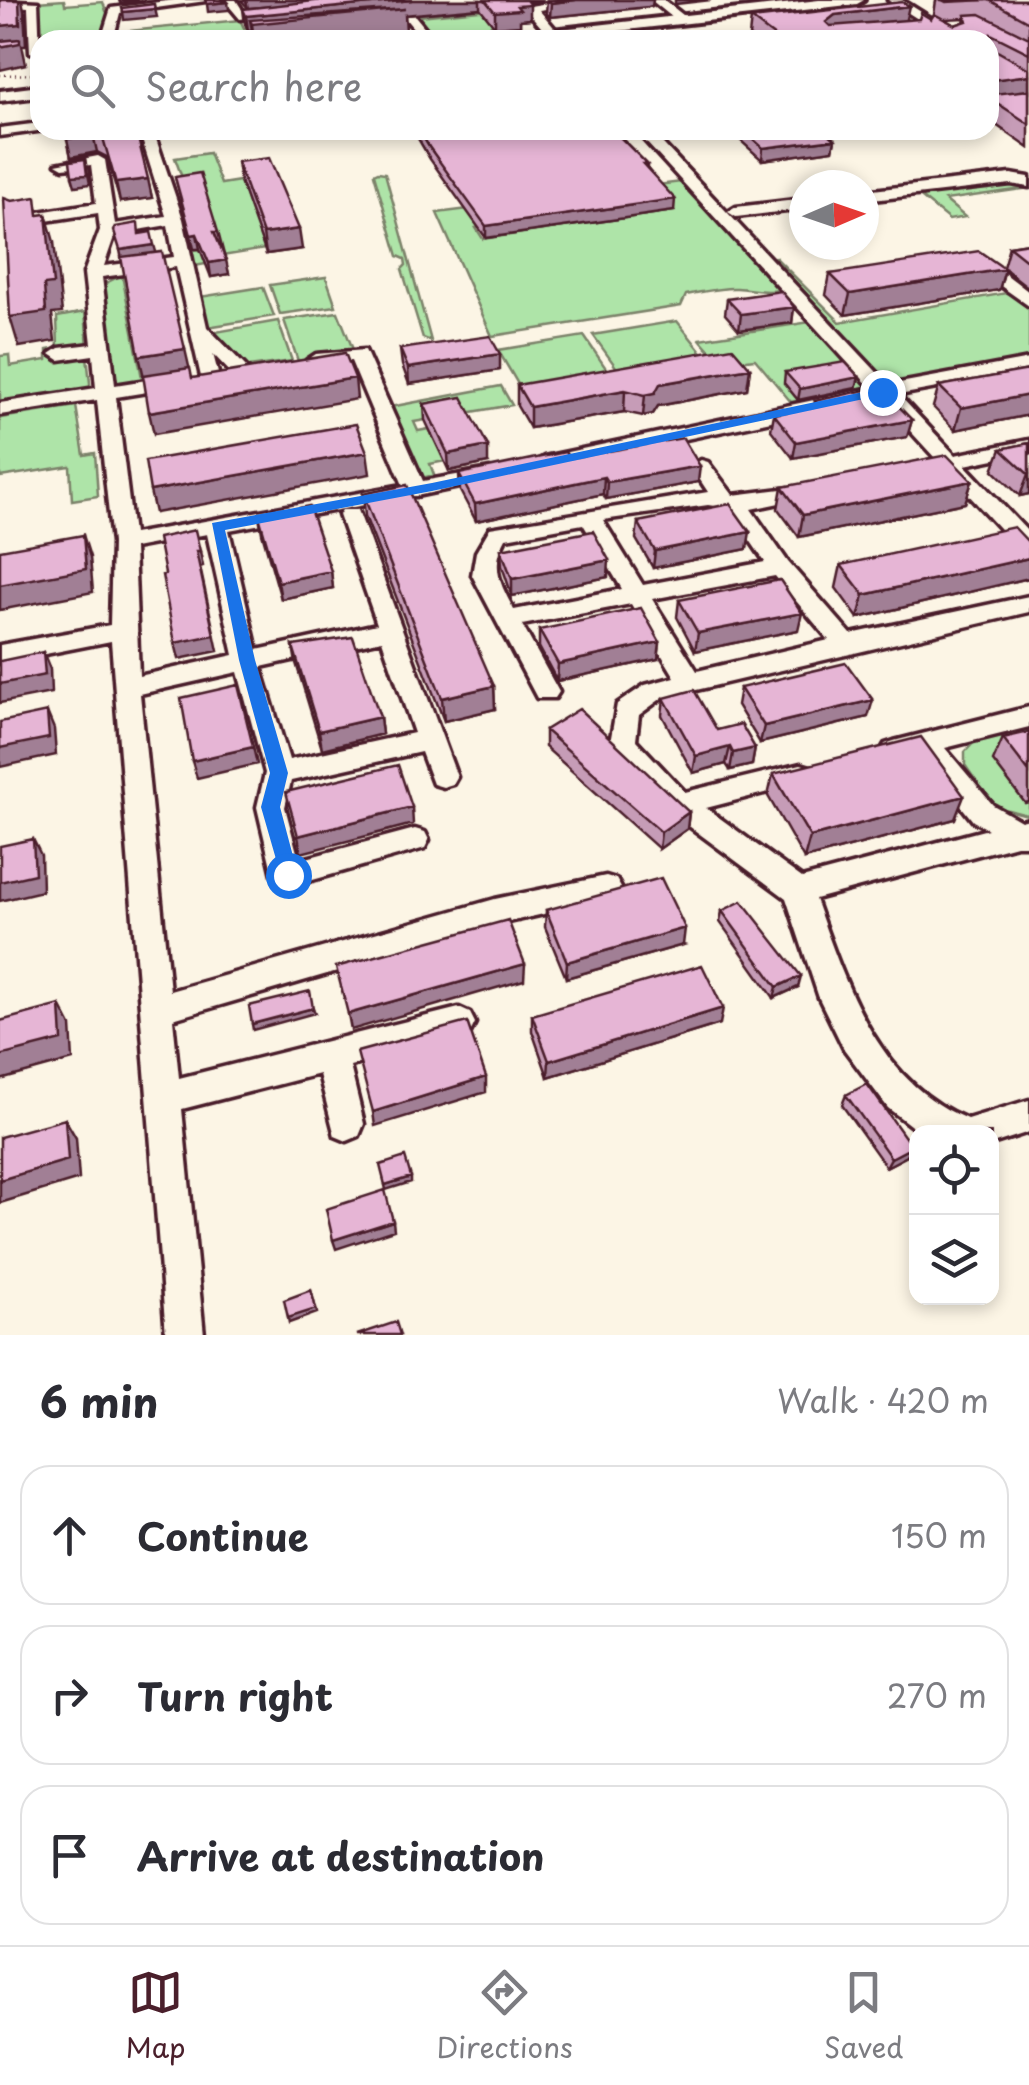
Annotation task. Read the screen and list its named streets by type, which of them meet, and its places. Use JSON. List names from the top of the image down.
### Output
{
  "north": "right",
  "page": {
    "search": "Search here",
    "heading": ["6 min", "Walk · 420 m"],
    "list": [
      ["Continue", "150 m"],
      ["Turn right", "270 m"],
      "Arrive at destination"
    ],
    "nav": ["Map", "Directions", "Saved"]
  }
}
